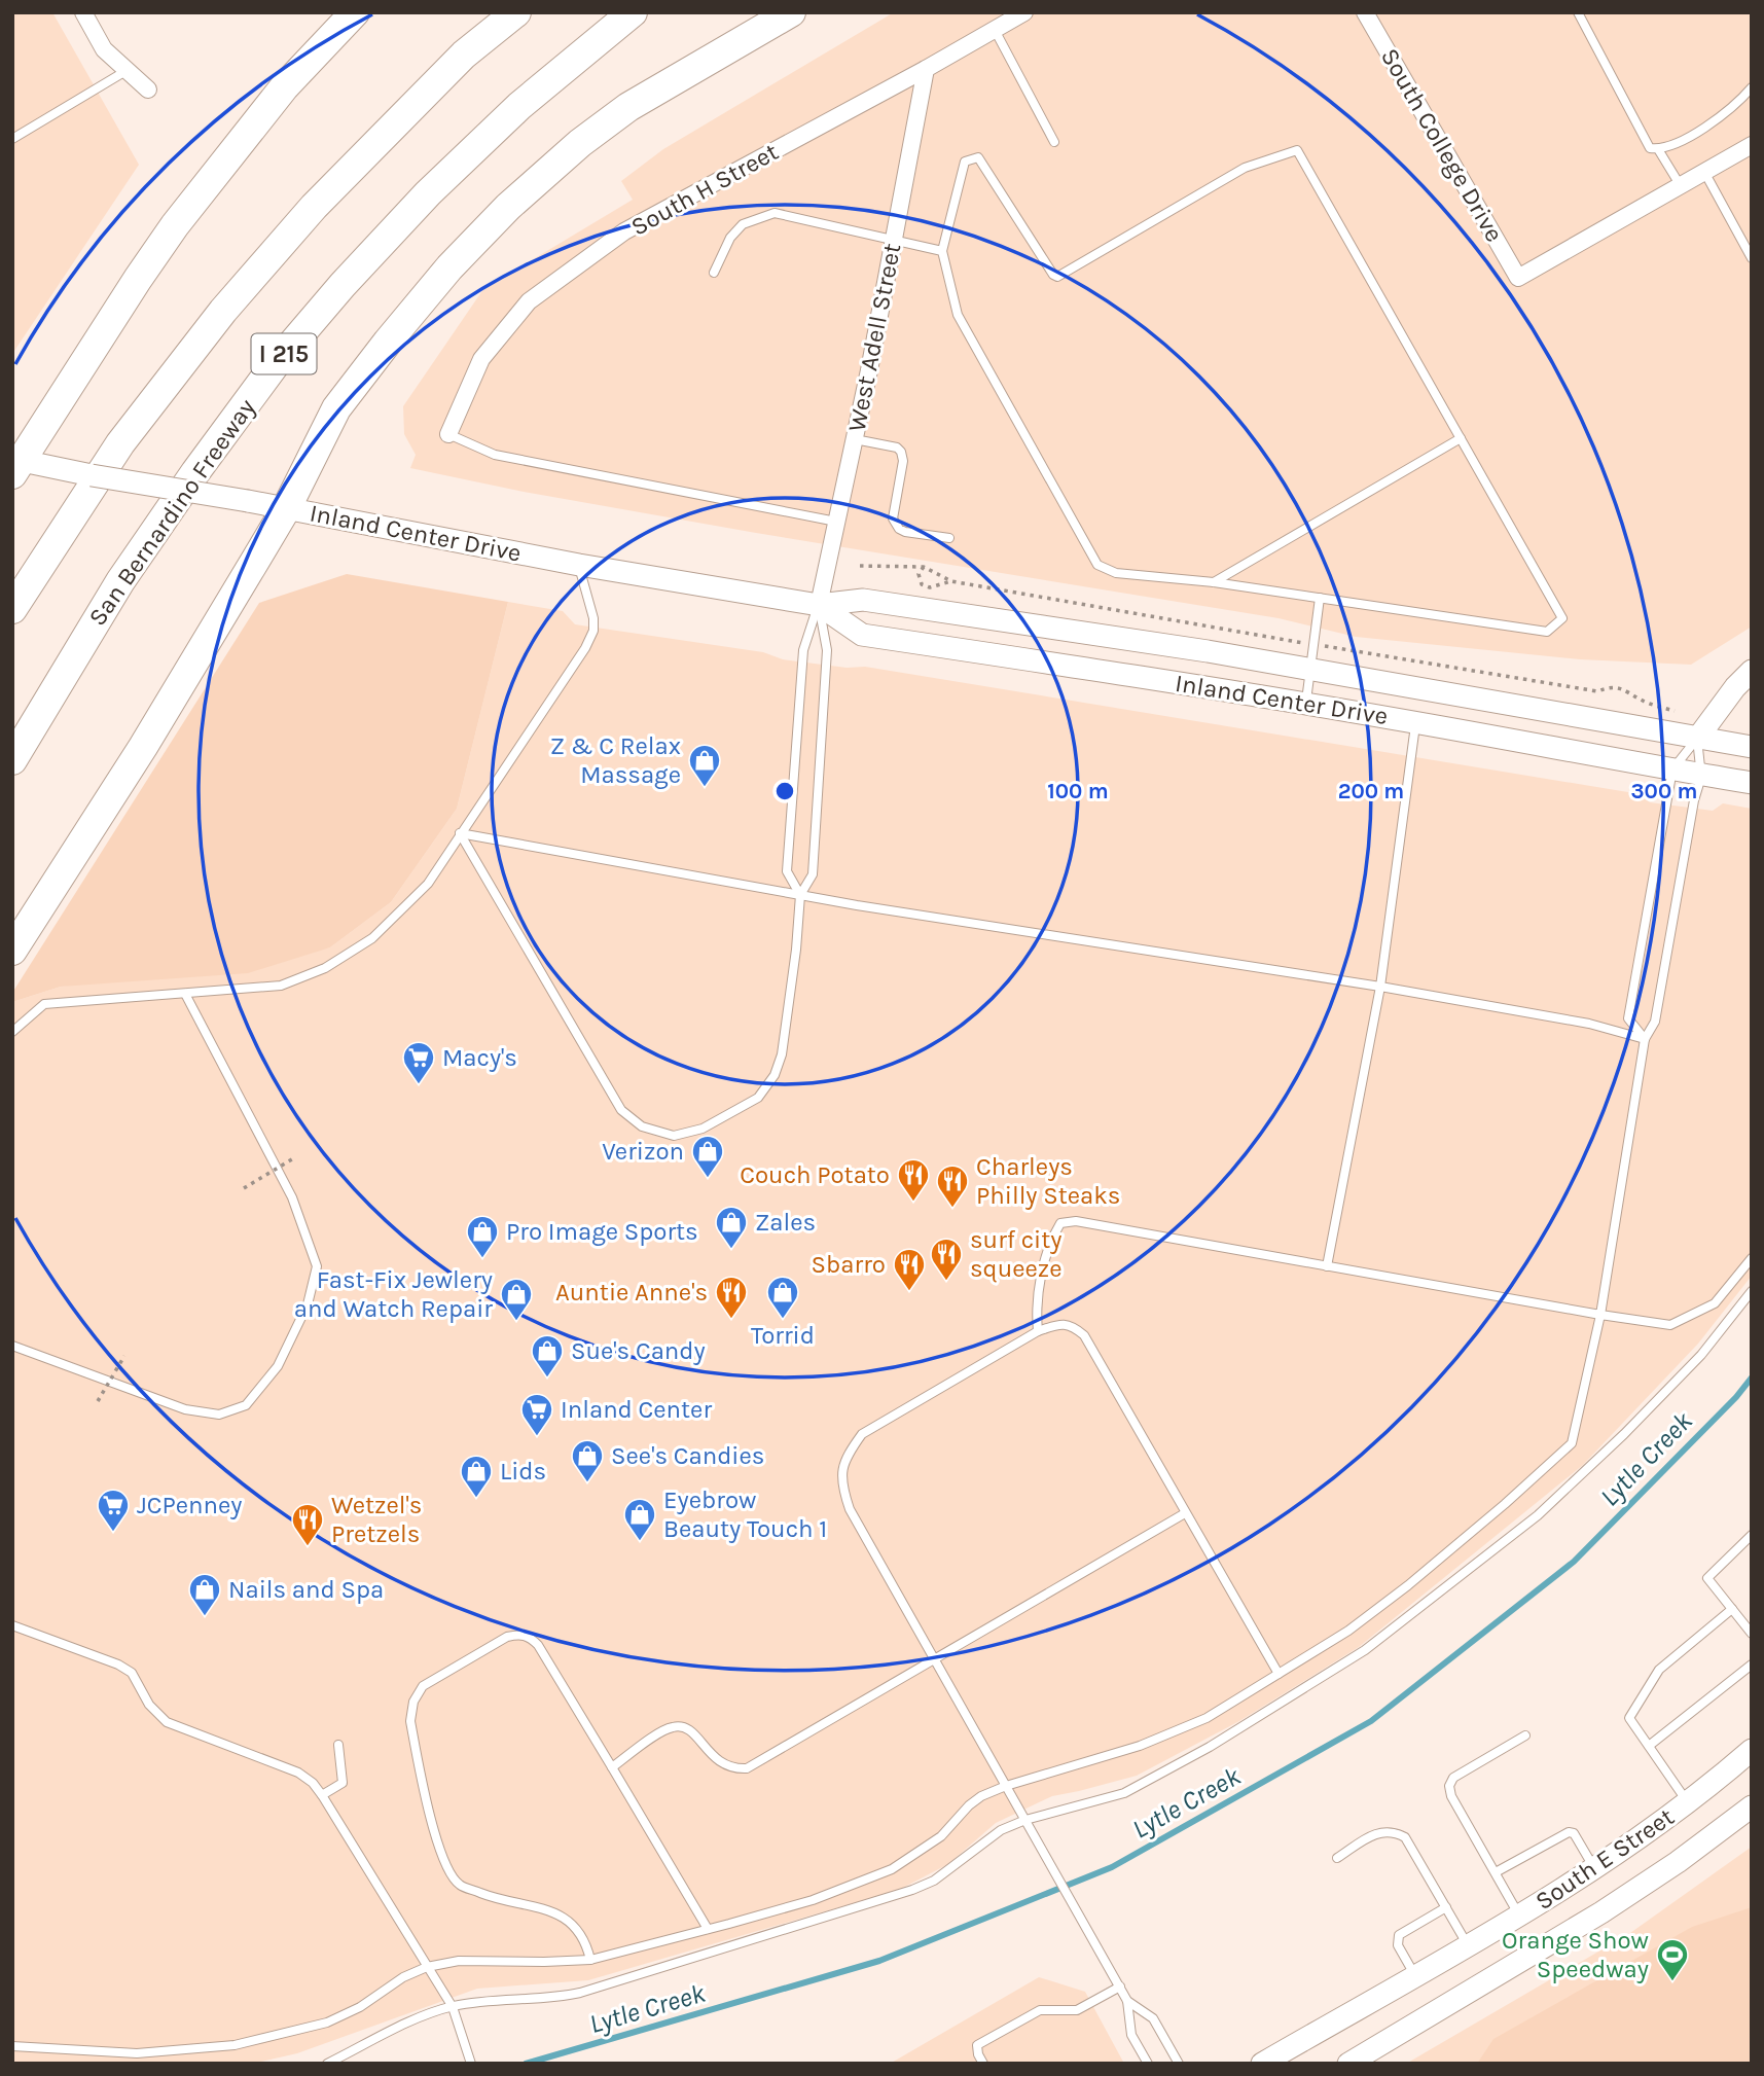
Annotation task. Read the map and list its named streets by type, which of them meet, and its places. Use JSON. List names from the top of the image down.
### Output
{
  "streets": {
    "highway": ["I 215", "San Bernardino Freeway"],
    "main road": ["Inland Center Drive", "South E Street"],
    "street": ["South College Drive", "South H Street", "West Adell Street"]
  },
  "crossings": [
    ["South H Street", "West Adell Street"],
    ["West Adell Street", "Inland Center Drive"]
  ],
  "water": ["Lytle Creek"],
  "places": {
    "shop": [
      "Z & C Relax Massage",
      "Verizon",
      "Zales",
      "Pro Image Sports",
      "Torrid",
      "Fast-Fix Jewlery and Watch Repair",
      "Sue's Candy",
      "See's Candies",
      "Lids",
      "Eyebrow Beauty Touch 1",
      "Nails and Spa"
    ],
    "supermarket": ["Macy's", "Inland Center", "JCPenney"],
    "restaurant": [
      "Couch Potato",
      "Charleys Philly Steaks",
      "surf city squeeze",
      "Sbarro",
      "Auntie Anne's",
      "Wetzel's Pretzels"
    ],
    "sports": ["Orange Show Speedway"]
  },
  "rings": ["100 m", "200 m", "300 m"]
}
